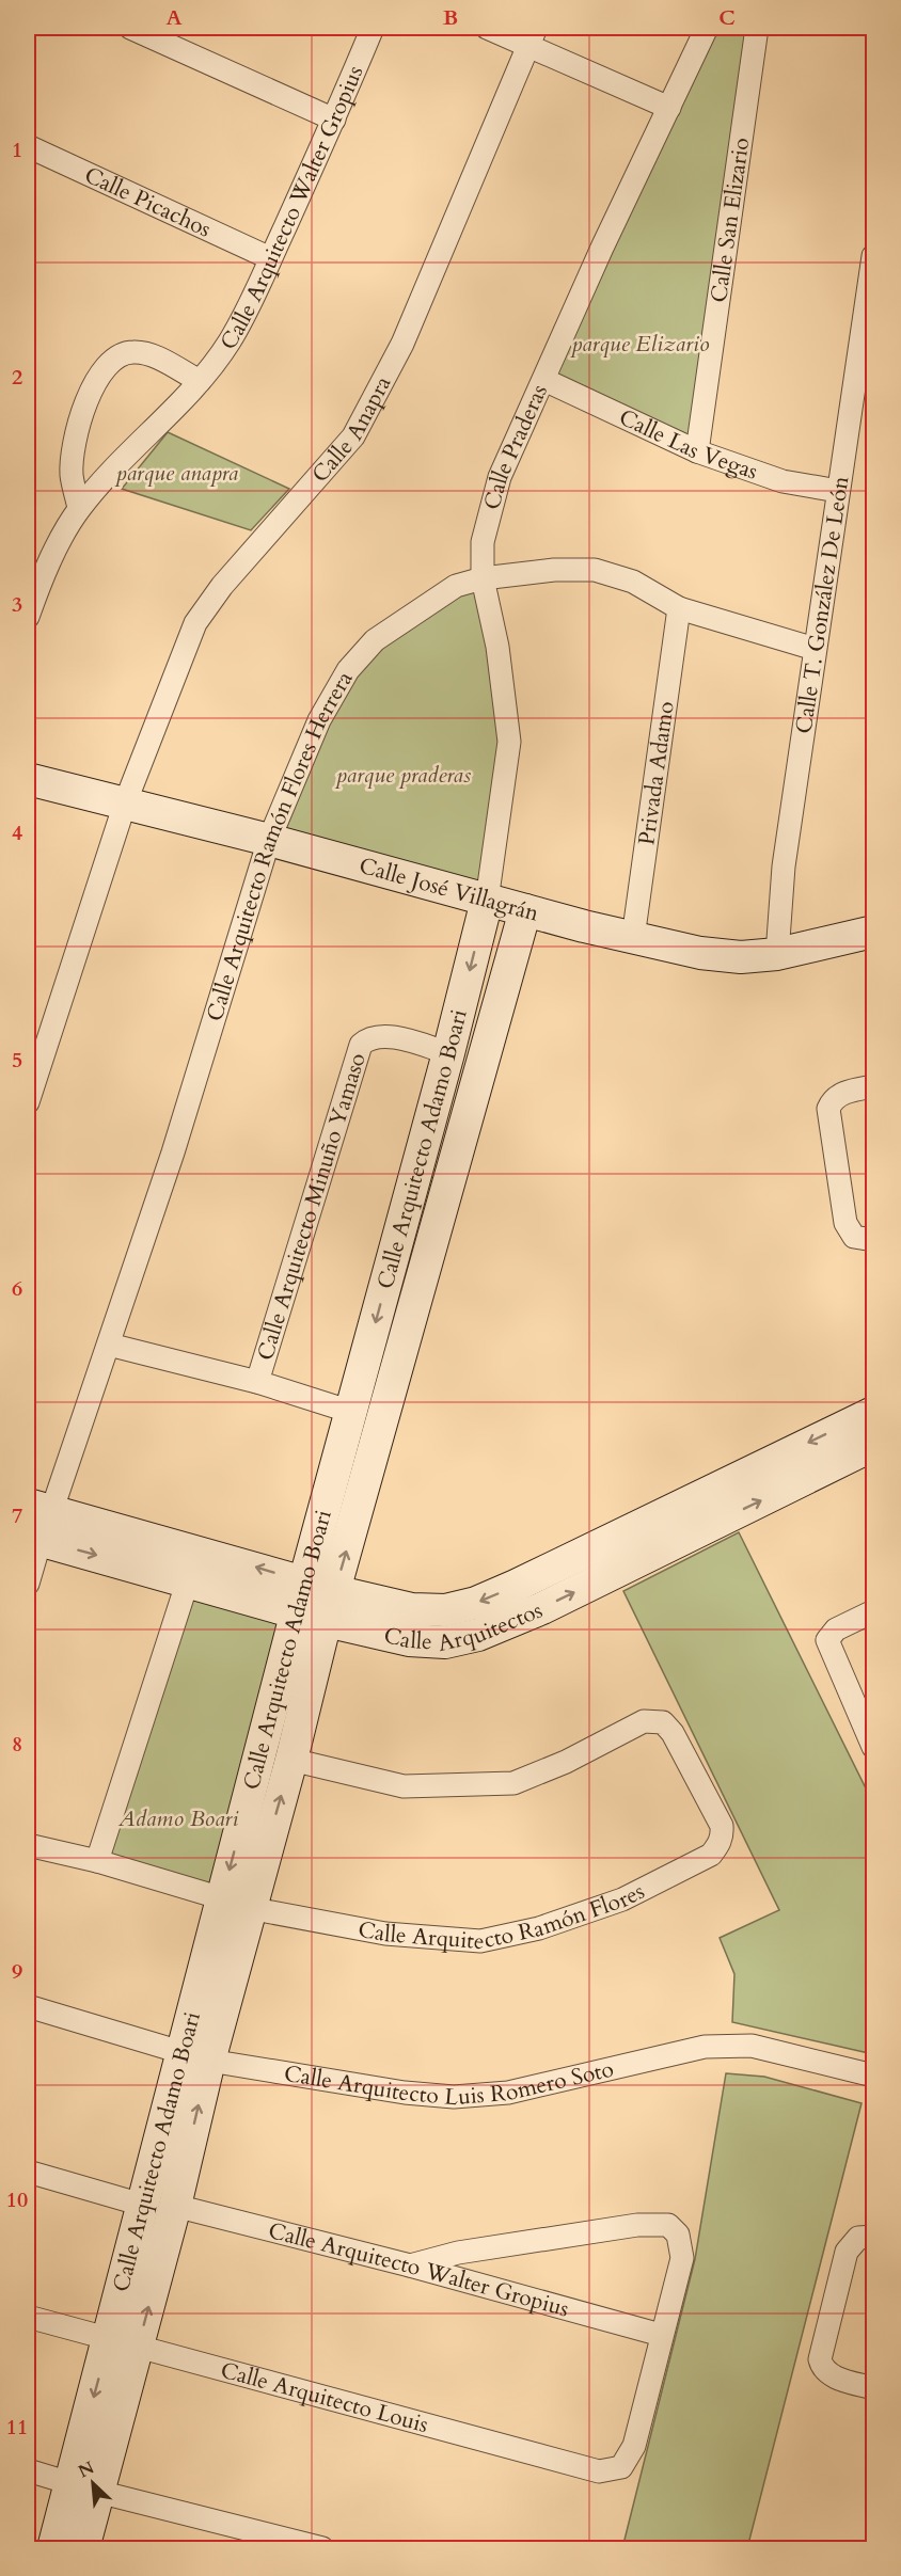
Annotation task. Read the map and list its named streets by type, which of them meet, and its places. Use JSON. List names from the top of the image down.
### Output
{
  "streets": {
    "street": [
      "Calle Picachos",
      "Calle Arquitecto Walter Gropius",
      "Calle San Elizario",
      "Calle Anapra",
      "Calle Las Vegas",
      "Calle Praderas",
      "Calle T. González De León",
      "Privada Adamo",
      "Calle Arquitecto Ramón Flores Herrera",
      "Calle José Villagrán",
      "Calle Arquitecto Adamo Boari",
      "Calle Arquitecto Minuño Yamaso",
      "Calle Arquitectos",
      "Calle Arquitecto Ramón Flores",
      "Calle Arquitecto Luis Romero Soto",
      "Calle Arquitecto Louis"
    ]
  },
  "crossings": [
    ["Calle Picachos", "Calle Arquitecto Walter Gropius"],
    ["Calle Arquitecto Walter Gropius", "Calle Arquitecto Adamo Boari"],
    ["Calle Arquitecto Walter Gropius", "Calle Arquitecto Louis"],
    ["Calle San Elizario", "Calle Las Vegas"],
    ["Calle Anapra", "Calle José Villagrán"],
    ["Calle Las Vegas", "Calle Praderas"],
    ["Calle Las Vegas", "Calle T. González De León"],
    ["Calle Praderas", "Calle Arquitecto Ramón Flores Herrera"],
    ["Calle Praderas", "Calle José Villagrán"],
    ["Calle Praderas", "Calle Arquitecto Adamo Boari"],
    ["Calle T. González De León", "Calle Arquitecto Ramón Flores Herrera"],
    ["Calle T. González De León", "Calle José Villagrán"],
    ["Privada Adamo", "Calle Arquitecto Ramón Flores Herrera"],
    ["Privada Adamo", "Calle José Villagrán"],
    ["Calle Arquitecto Ramón Flores Herrera", "Calle José Villagrán"],
    ["Calle Arquitecto Ramón Flores Herrera", "Calle Arquitectos"],
    ["Calle José Villagrán", "Calle Arquitecto Adamo Boari"],
    ["Calle Arquitecto Adamo Boari", "Calle Arquitecto Minuño Yamaso"],
    ["Calle Arquitecto Adamo Boari", "Calle Arquitectos"],
    ["Calle Arquitecto Adamo Boari", "Calle Arquitecto Ramón Flores"],
    ["Calle Arquitecto Adamo Boari", "Calle Arquitecto Luis Romero Soto"],
    ["Calle Arquitecto Adamo Boari", "Calle Arquitecto Louis"]
  ],
  "parks": [
    "parque Elizario",
    "parque anapra",
    "parque praderas",
    "Adamo Boari"
  ],
  "north": "top left",
  "grid": {
    "columns": ["A", "B", "C"],
    "rows": [
      "1",
      "2",
      "3",
      "4",
      "5",
      "6",
      "7",
      "8",
      "9",
      "10",
      "11"
    ]
  }
}
